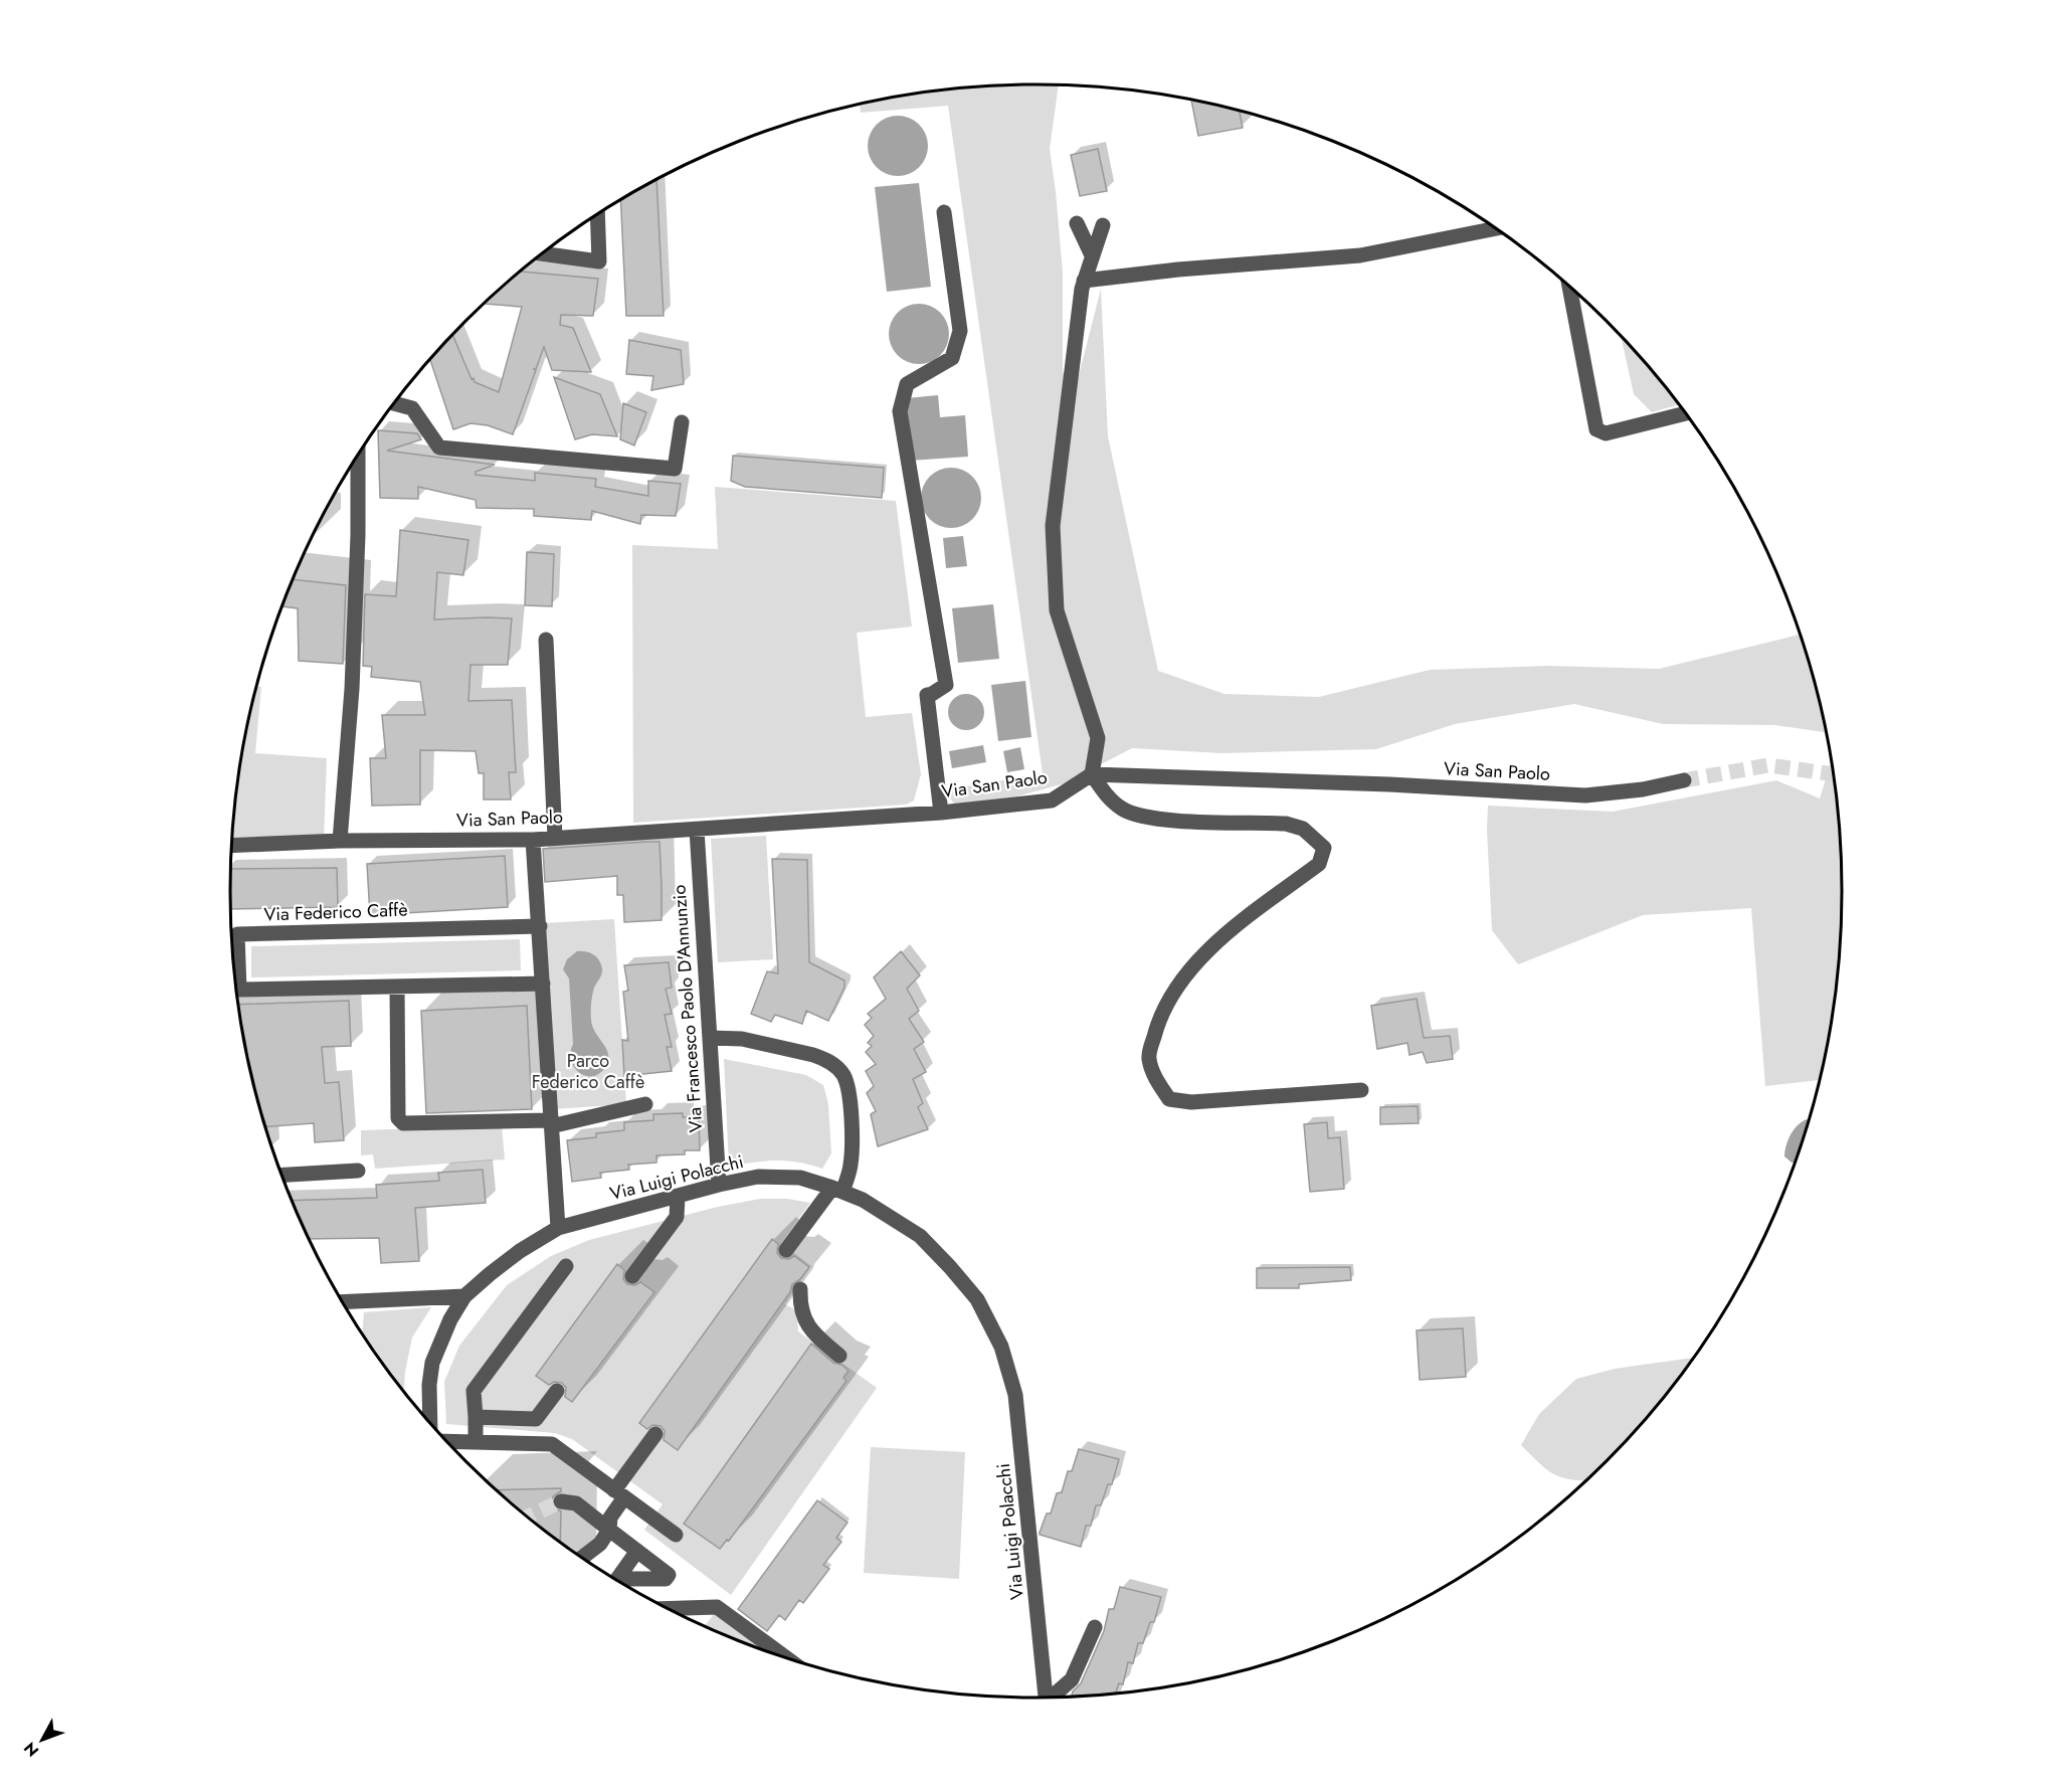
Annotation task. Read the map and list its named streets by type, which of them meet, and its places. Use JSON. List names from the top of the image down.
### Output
{
  "streets": {
    "street": [
      "Via San Paolo",
      "Via Federico Caffè",
      "Via Francesco Paolo D'Annunzio",
      "Via Luigi Polacchi"
    ]
  },
  "crossings": [
    ["Via San Paolo", "Via Francesco Paolo D'Annunzio"],
    ["Via Francesco Paolo D'Annunzio", "Via Luigi Polacchi"]
  ],
  "parks": ["Parco Federico Caffè"],
  "north": "bottom left"
}
